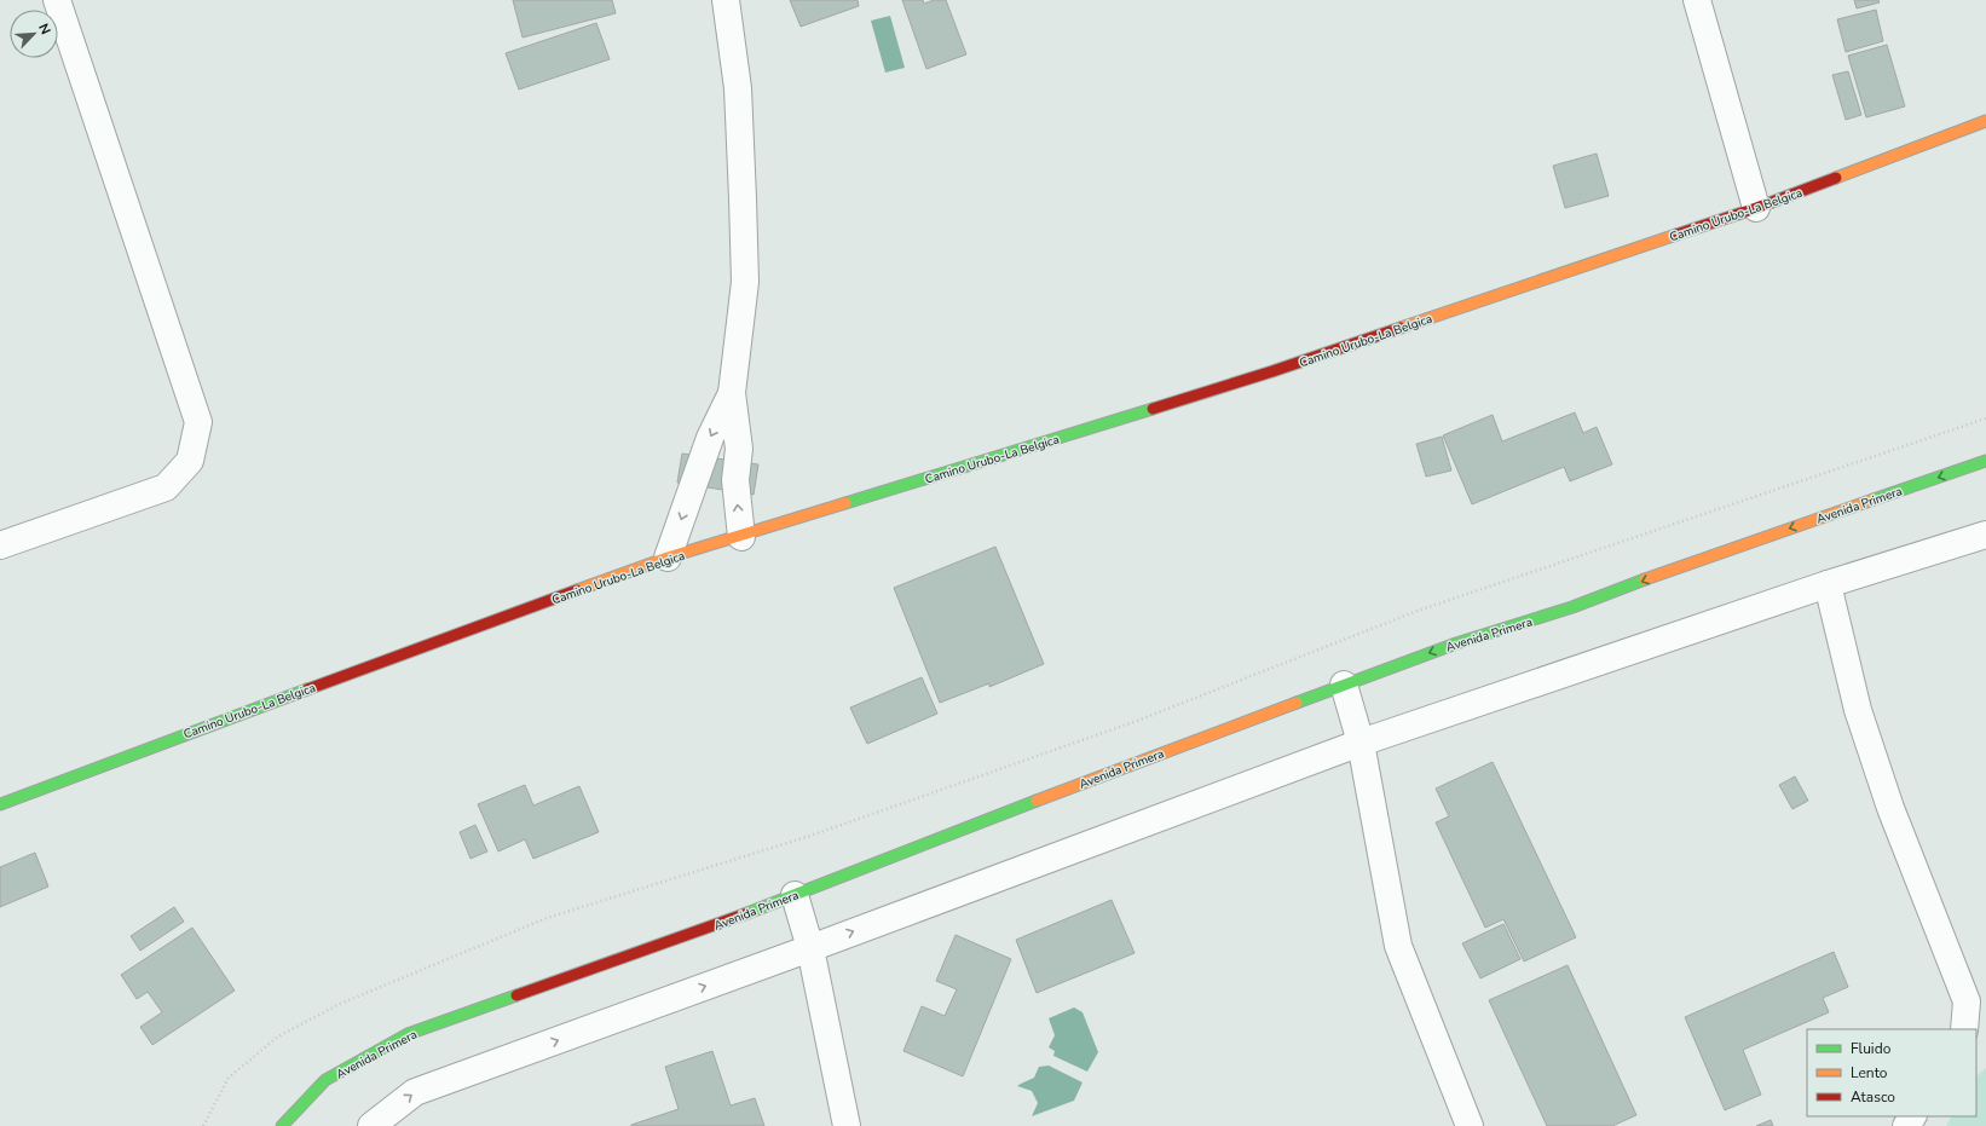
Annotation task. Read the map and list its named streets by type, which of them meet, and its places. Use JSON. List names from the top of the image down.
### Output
{
  "streets": {
    "main road": ["Camino Urubo-La Belgica", "Avenida Primera"]
  },
  "one_way": ["Avenida Primera"],
  "legend": ["Fluido", "Lento", "Atasco"],
  "north": "top right"
}
